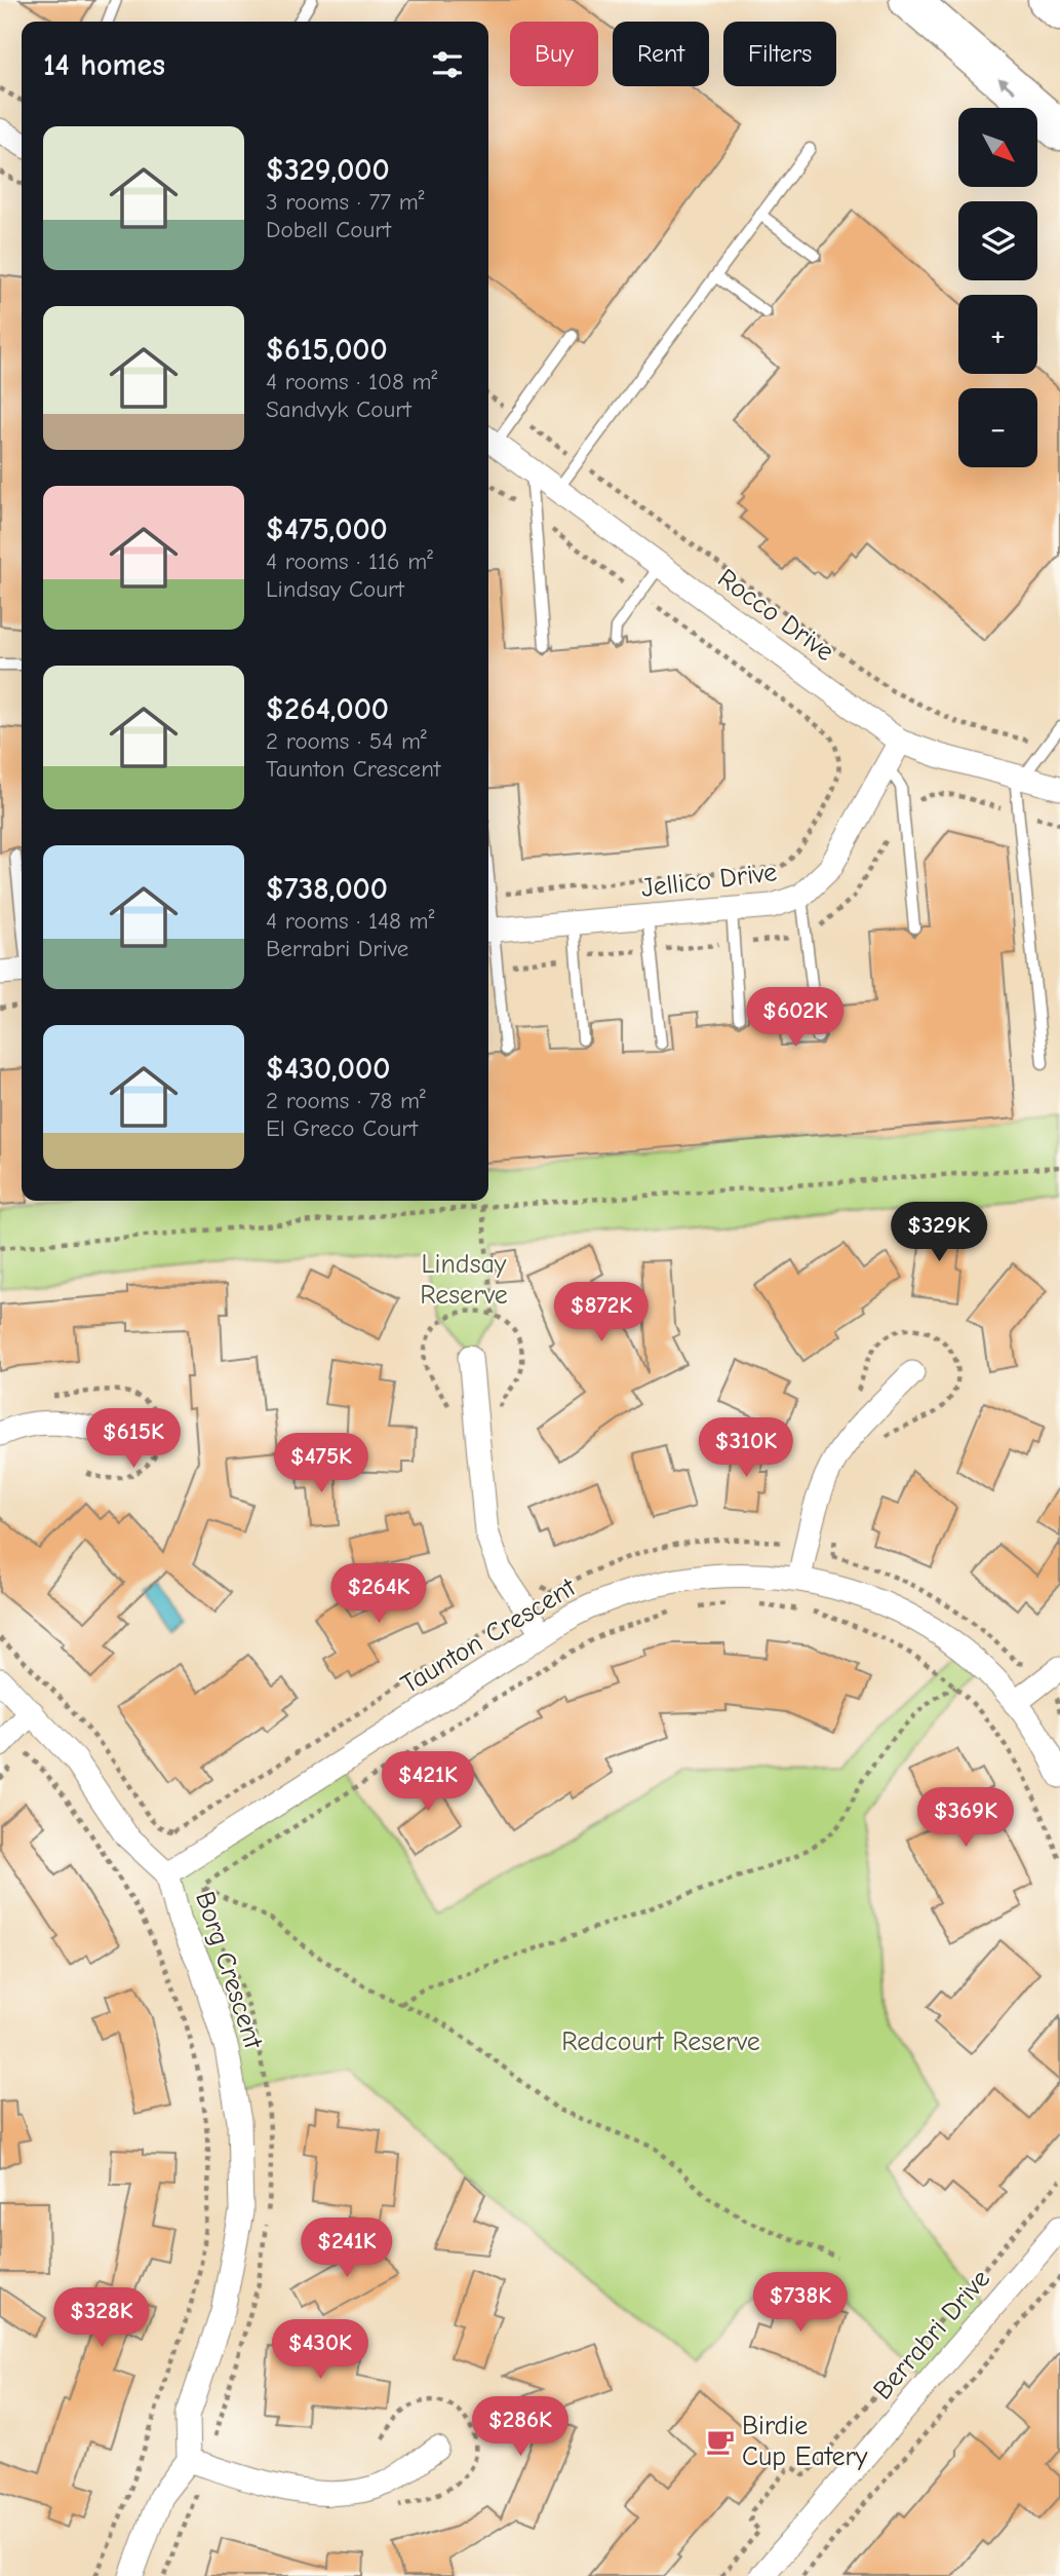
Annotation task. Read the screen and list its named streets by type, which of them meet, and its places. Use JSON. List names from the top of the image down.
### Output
{
  "streets": {
    "street": [
      "Rocco Drive",
      "Jellico Drive",
      "Taunton Crescent",
      "Borg Crescent",
      "Berrabri Drive"
    ]
  },
  "crossings": [
    ["Rocco Drive", "Jellico Drive"],
    ["Taunton Crescent", "Borg Crescent"]
  ],
  "parks": ["Lindsay Reserve", "Redcourt Reserve"],
  "places": {
    "cafe": ["Birdie Cup Eatery"]
  },
  "north": "bottom right",
  "page": {
    "chip": ["Buy", "Rent", "Filters"],
    "heading": "14 homes",
    "map_buttons": ["+", "−"],
    "list": [
      {
        "name": "$329,000",
        "note": "3 rooms · 77 m² · Dobell Court"
      },
      {
        "name": "$615,000",
        "note": "4 rooms · 108 m² · Sandvyk Court"
      },
      {
        "name": "$475,000",
        "note": "4 rooms · 116 m² · Lindsay Court"
      },
      {
        "name": "$264,000",
        "note": "2 rooms · 54 m² · Taunton Crescent"
      },
      {
        "name": "$738,000",
        "note": "4 rooms · 148 m² · Berrabri Drive"
      },
      {
        "name": "$430,000",
        "note": "2 rooms · 78 m² · El Greco Court"
      }
    ],
    "price": [
      "$602K",
      "$329K",
      "$872K",
      "$615K",
      "$310K",
      "$475K",
      "$264K",
      "$421K",
      "$369K",
      "$241K",
      "$738K",
      "$328K",
      "$430K",
      "$286K"
    ]
  }
}
